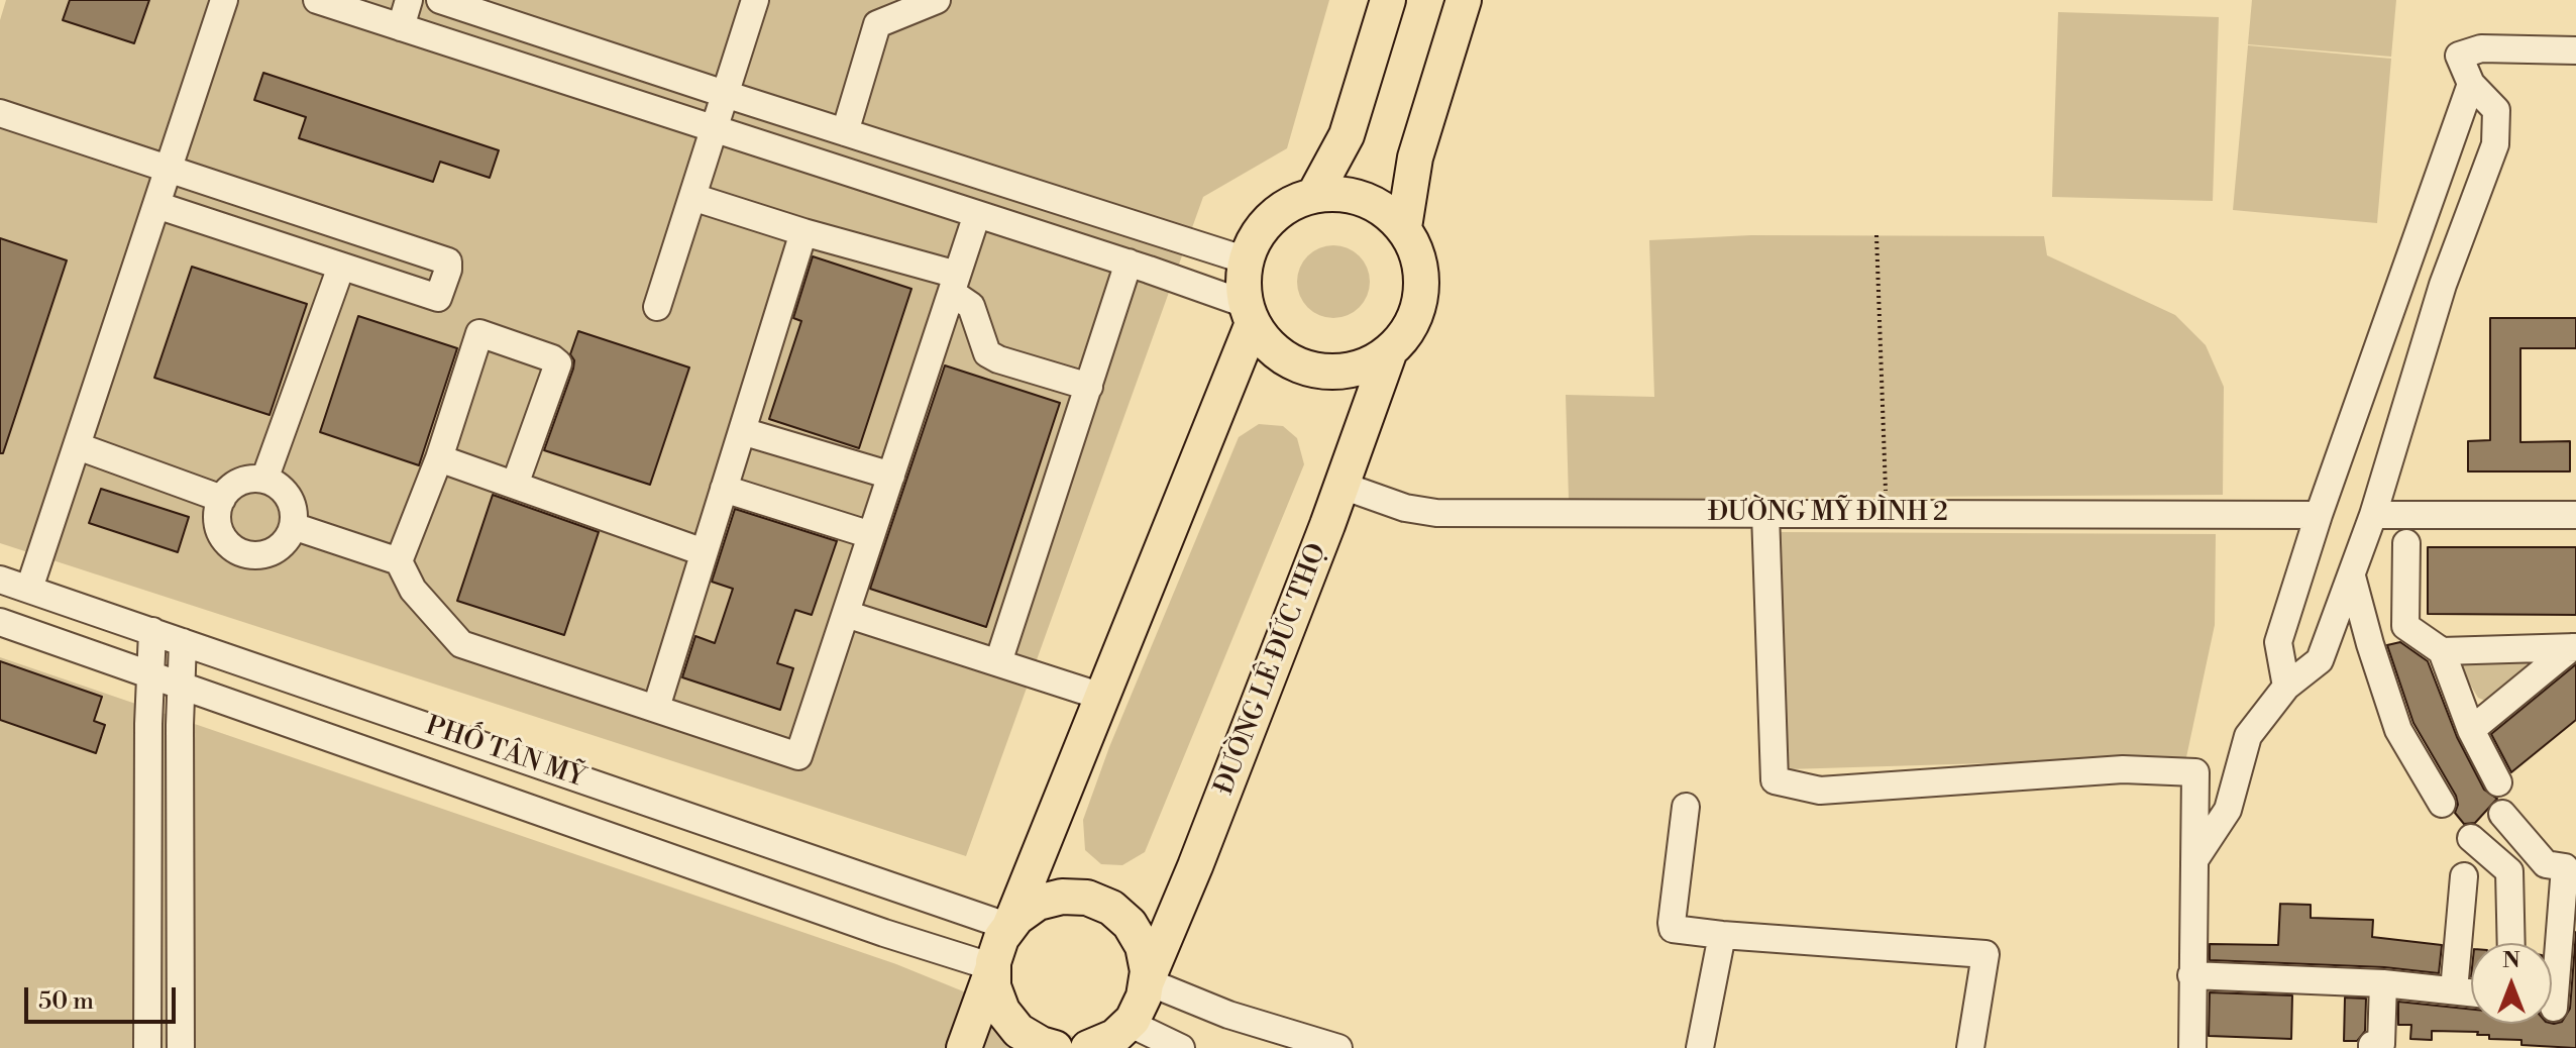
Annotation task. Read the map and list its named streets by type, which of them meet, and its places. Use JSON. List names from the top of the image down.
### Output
{
  "streets": {
    "main road": ["ĐƯỜNG LÊ ĐỨC THỌ"],
    "street": ["ĐƯỜNG MỸ ĐÌNH 2", "PHỐ TÂN MỸ"]
  },
  "crossings": [
    ["ĐƯỜNG MỸ ĐÌNH 2", "ĐƯỜNG LÊ ĐỨC THỌ"]
  ],
  "scale_bar": "50 m",
  "north": "top"
}
